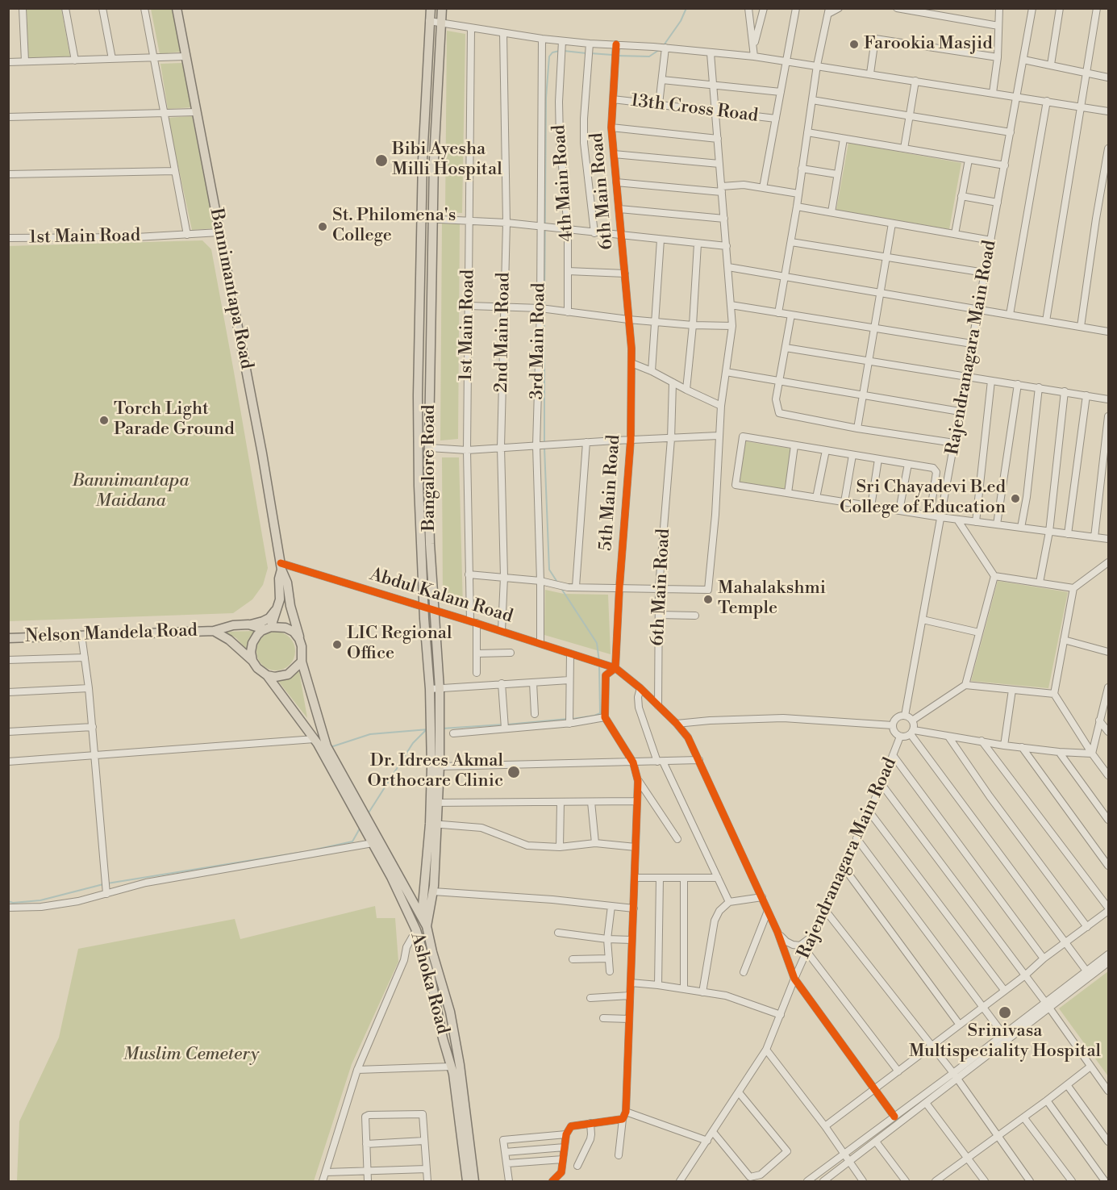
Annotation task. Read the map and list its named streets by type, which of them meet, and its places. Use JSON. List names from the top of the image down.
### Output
{
  "streets": {
    "main road": [
      "Bannimantapa Road",
      "Bangalore Road",
      "Nelson Mandela Road",
      "Ashoka Road"
    ],
    "street": [
      "13th Cross Road",
      "4th Main Road",
      "6th Main Road",
      "1st Main Road",
      "2nd Main Road",
      "3rd Main Road",
      "Rajendranagara Main Road",
      "5th Main Road",
      "Abdul Kalam Road"
    ]
  },
  "crossings": [
    ["13th Cross Road", "6th Main Road"],
    ["6th Main Road", "5th Main Road"],
    ["1st Main Road", "Bannimantapa Road"],
    ["1st Main Road", "Abdul Kalam Road"],
    ["Bannimantapa Road", "Abdul Kalam Road"],
    ["2nd Main Road", "Abdul Kalam Road"],
    ["3rd Main Road", "Abdul Kalam Road"],
    ["Bangalore Road", "Abdul Kalam Road"],
    ["Bangalore Road", "Ashoka Road"],
    ["5th Main Road", "Abdul Kalam Road"]
  ],
  "parks": ["Bannimantapa Maidana", "Muslim Cemetery"],
  "places": [
    "Farookia Masjid",
    "Bibi Ayesha Milli Hospital",
    "St. Philomena's College",
    "Torch Light Parade Ground",
    "Sri Chayadevi B.ed College of Education",
    "Mahalakshmi Temple",
    "LIC Regional Office",
    "Dr. Idrees Akmal Orthocare Clinic",
    "Srinivasa Multispeciality Hospital"
  ]
}
